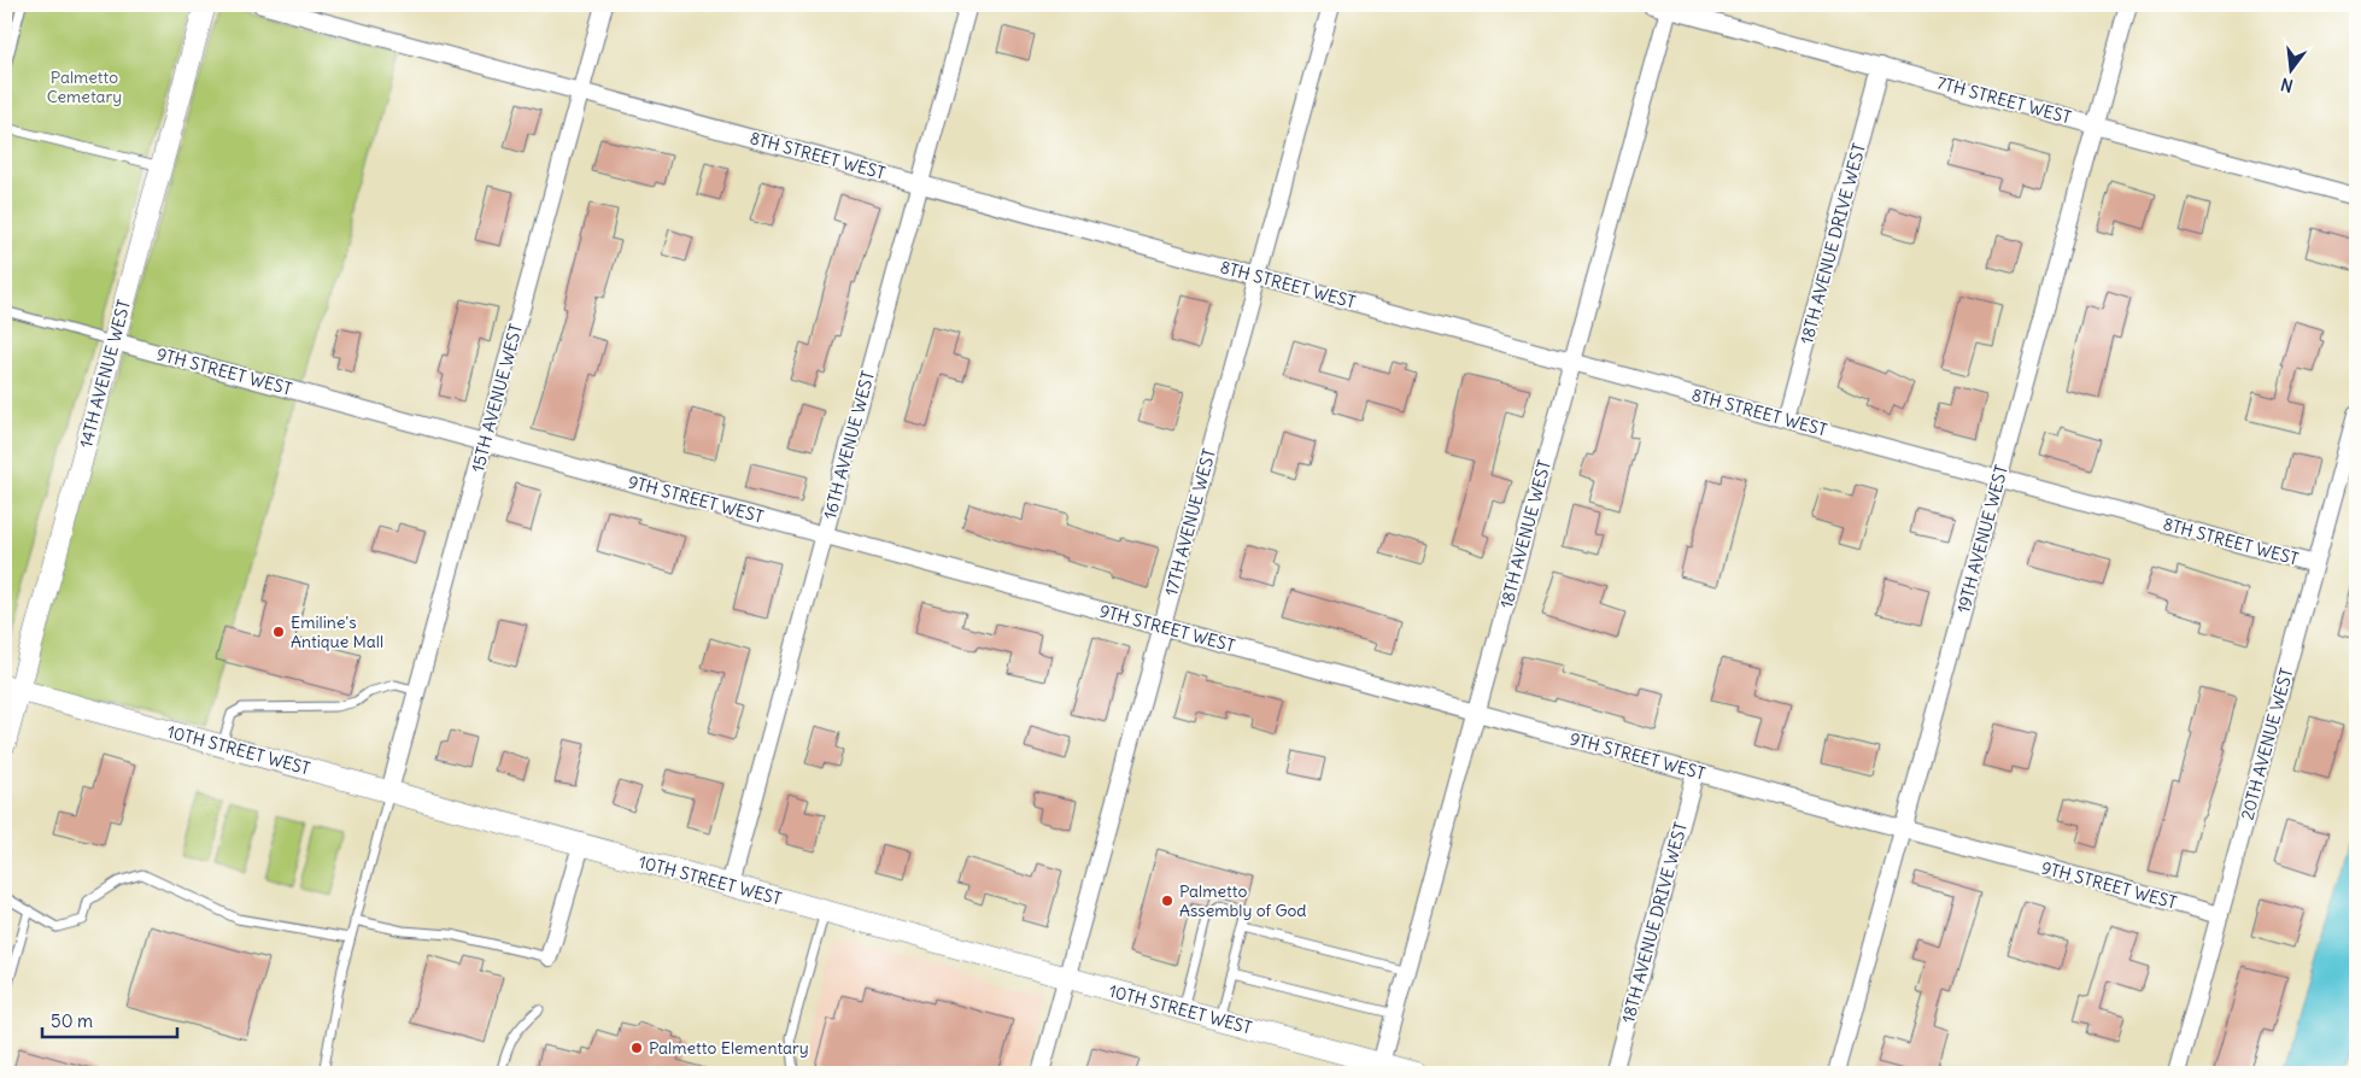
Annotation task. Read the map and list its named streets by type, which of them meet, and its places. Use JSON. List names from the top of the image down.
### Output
{
  "streets": {
    "street": [
      "7TH STREET WEST",
      "8TH STREET WEST",
      "18TH AVENUE DRIVE WEST",
      "9TH STREET WEST",
      "14TH AVENUE WEST",
      "15TH AVENUE WEST",
      "16TH AVENUE WEST",
      "17TH AVENUE WEST",
      "18TH AVENUE WEST",
      "19TH AVENUE WEST",
      "20TH AVENUE WEST",
      "10TH STREET WEST"
    ]
  },
  "crossings": [
    ["7TH STREET WEST", "18TH AVENUE DRIVE WEST"],
    ["7TH STREET WEST", "18TH AVENUE WEST"],
    ["7TH STREET WEST", "19TH AVENUE WEST"],
    ["8TH STREET WEST", "18TH AVENUE DRIVE WEST"],
    ["8TH STREET WEST", "15TH AVENUE WEST"],
    ["8TH STREET WEST", "16TH AVENUE WEST"],
    ["8TH STREET WEST", "17TH AVENUE WEST"],
    ["8TH STREET WEST", "18TH AVENUE WEST"],
    ["8TH STREET WEST", "19TH AVENUE WEST"],
    ["8TH STREET WEST", "20TH AVENUE WEST"],
    ["18TH AVENUE DRIVE WEST", "9TH STREET WEST"],
    ["9TH STREET WEST", "14TH AVENUE WEST"],
    ["9TH STREET WEST", "15TH AVENUE WEST"],
    ["9TH STREET WEST", "16TH AVENUE WEST"],
    ["9TH STREET WEST", "17TH AVENUE WEST"],
    ["9TH STREET WEST", "18TH AVENUE WEST"],
    ["9TH STREET WEST", "19TH AVENUE WEST"],
    ["9TH STREET WEST", "20TH AVENUE WEST"],
    ["14TH AVENUE WEST", "10TH STREET WEST"],
    ["15TH AVENUE WEST", "10TH STREET WEST"],
    ["16TH AVENUE WEST", "10TH STREET WEST"],
    ["17TH AVENUE WEST", "10TH STREET WEST"],
    ["18TH AVENUE WEST", "10TH STREET WEST"]
  ],
  "parks": ["Palmetto Cemetary"],
  "places": ["Emiline's Antique Mall", "Palmetto Assembly of God", "Palmetto Elementary"],
  "scale_bar": "50 m",
  "north": "bottom"
}
